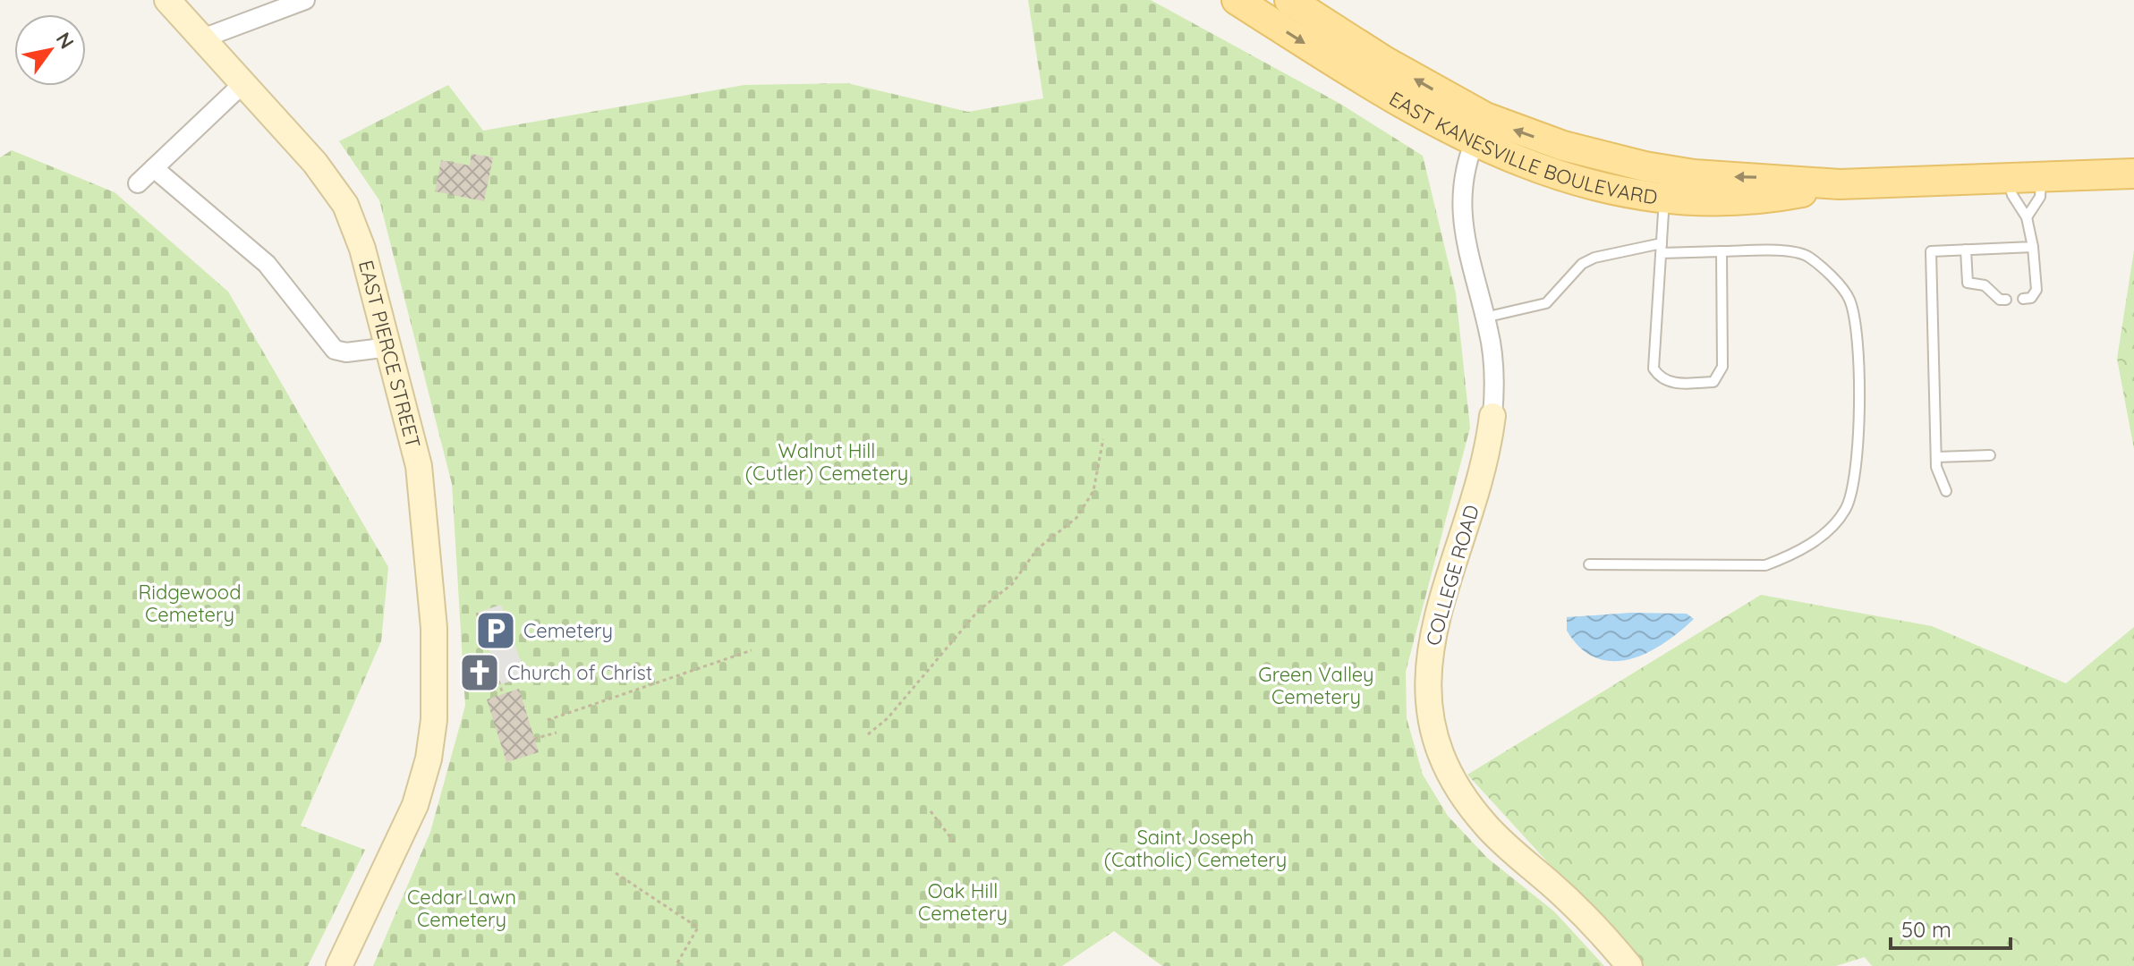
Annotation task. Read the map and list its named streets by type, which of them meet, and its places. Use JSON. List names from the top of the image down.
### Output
{
  "streets": {
    "main road": ["EAST KANESVILLE BOULEVARD", "EAST PIERCE STREET", "COLLEGE ROAD"]
  },
  "crossings": [
    ["EAST KANESVILLE BOULEVARD", "COLLEGE ROAD"]
  ],
  "parks": [
    "Walnut Hill (Cutler) Cemetery",
    "Ridgewood Cemetery",
    "Green Valley Cemetery",
    "Saint Joseph (Catholic) Cemetery",
    "Oak Hill Cemetery",
    "Cedar Lawn Cemetery"
  ],
  "places": {
    "parking": ["Cemetery"],
    "church": ["Church of Christ"]
  },
  "scale_bar": "50 m",
  "north": "top right"
}
